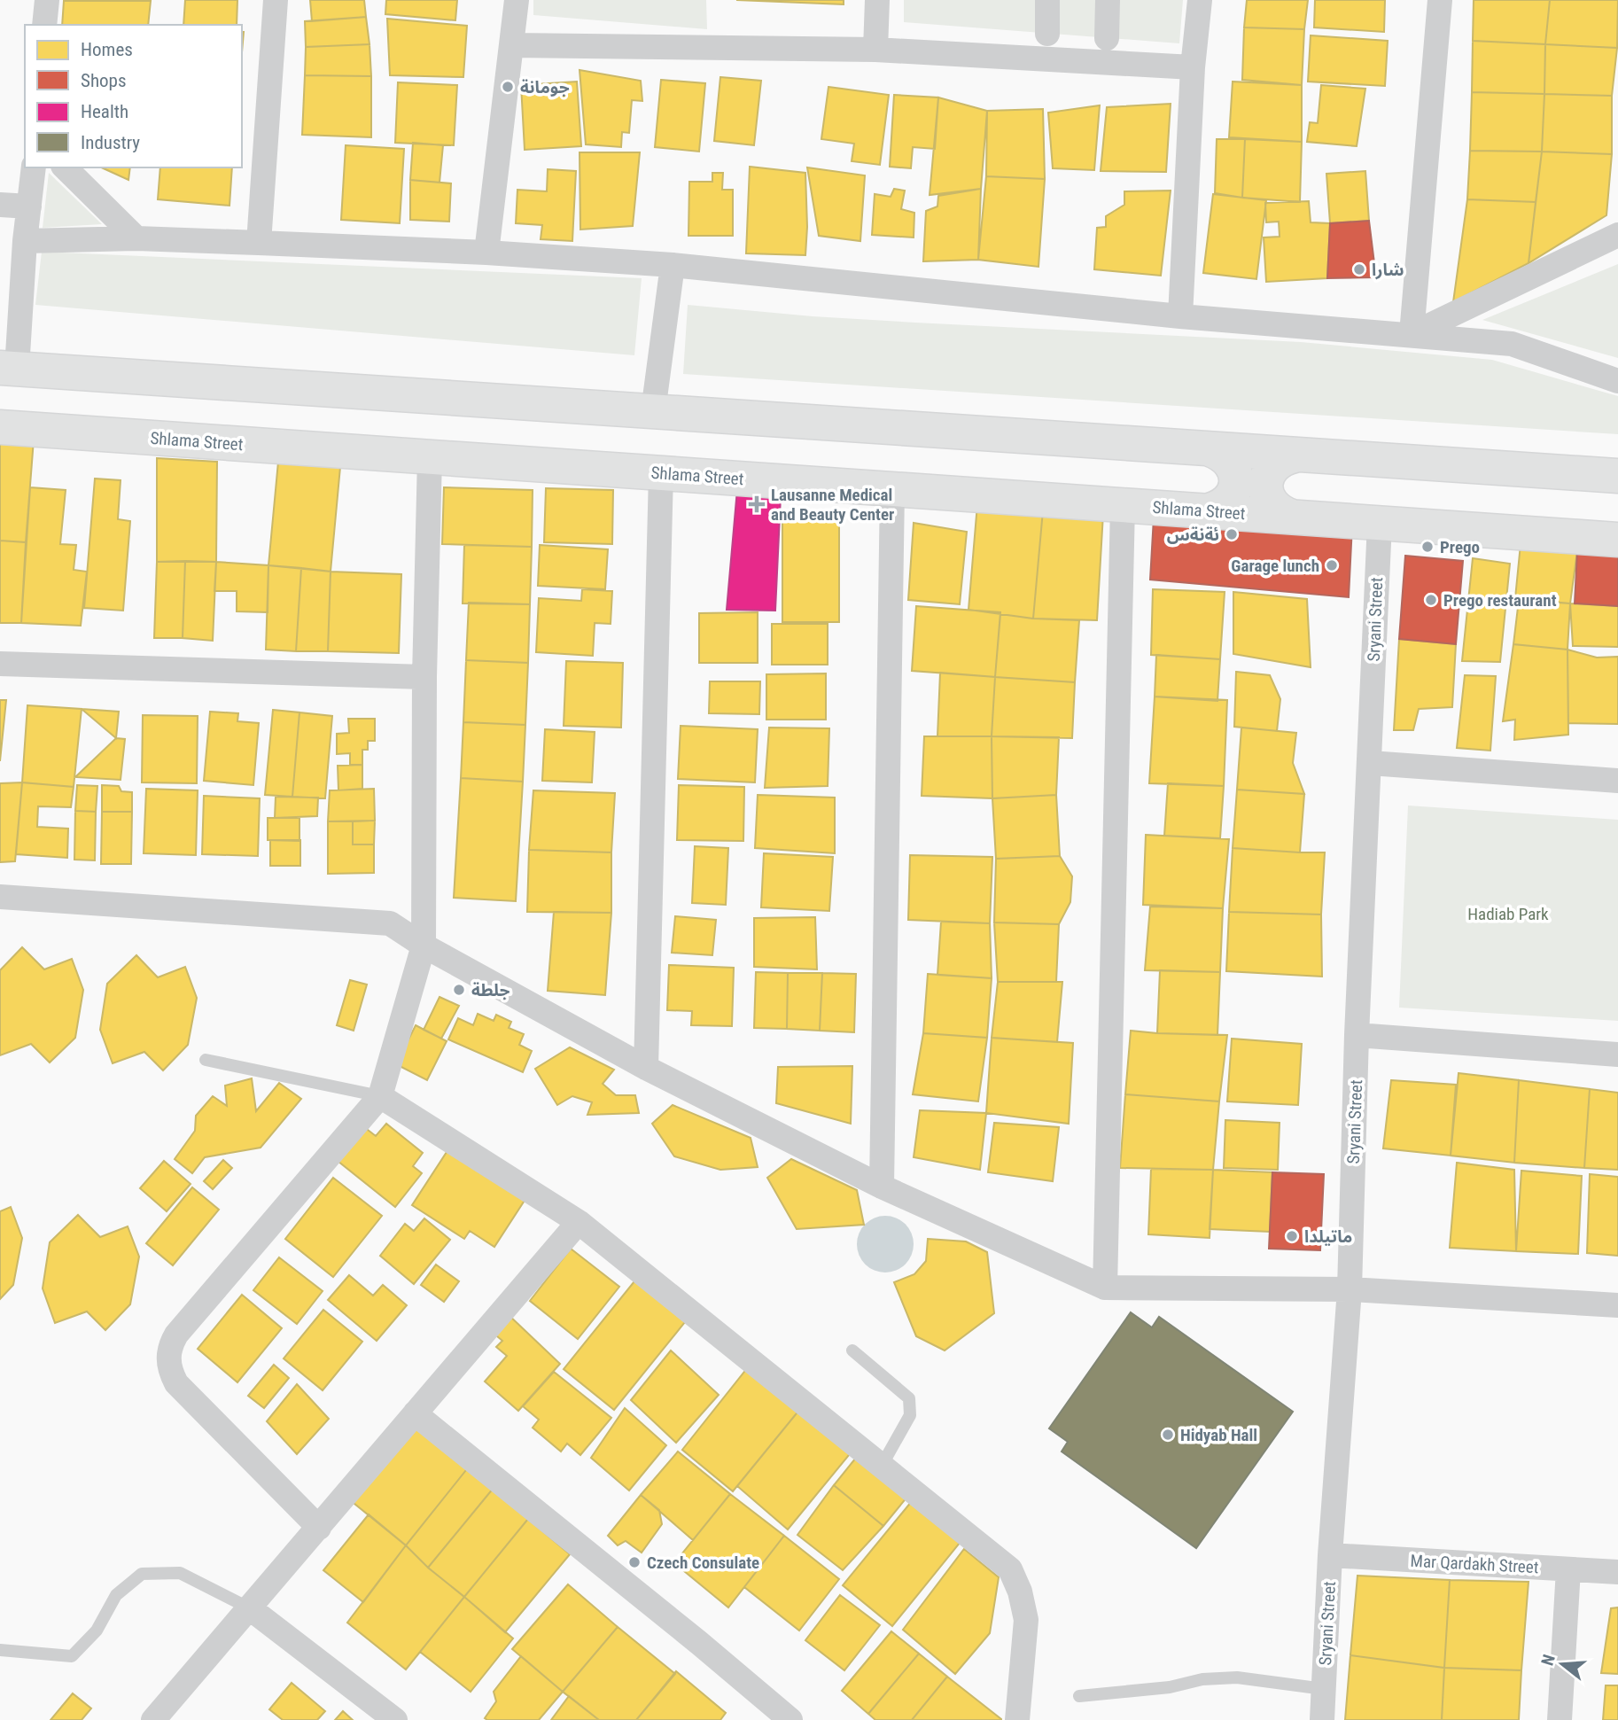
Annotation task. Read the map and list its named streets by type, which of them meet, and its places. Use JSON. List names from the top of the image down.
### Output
{
  "streets": {
    "main road": ["Shlama Street"],
    "street": ["Sryani Street", "Mar Qardakh Street"]
  },
  "crossings": [
    ["Shlama Street", "Sryani Street"],
    ["Sryani Street", "Mar Qardakh Street"]
  ],
  "parks": ["Hadiab Park"],
  "places": {
    "other": [
      "جومانة",
      "شارا",
      "ئةنةس",
      "Prego",
      "Garage lunch",
      "Prego restaurant",
      "جلطة",
      "ماتیلدا",
      "Hidyab Hall",
      "Czech Consulate"
    ],
    "health": ["Lausanne Medical and Beauty Center"]
  },
  "legend": [
    "Homes",
    "Shops",
    "Health",
    "Industry"
  ],
  "north": "left"
}
